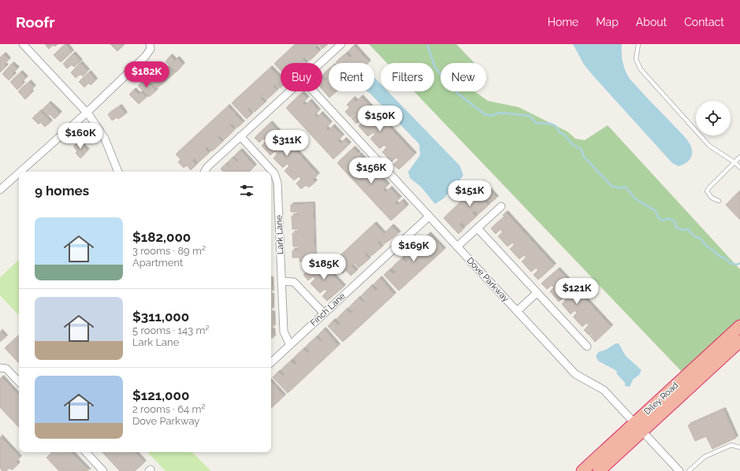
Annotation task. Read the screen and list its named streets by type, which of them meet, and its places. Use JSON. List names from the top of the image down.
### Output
{
  "streets": {
    "highway": ["Diley Road"],
    "street": ["Lark Lane", "Dove Parkway", "Finch Lane"]
  },
  "crossings": [
    ["Lark Lane", "Finch Lane"],
    ["Dove Parkway", "Finch Lane"],
    ["Dove Parkway", "Diley Road"]
  ],
  "page": {
    "header": "Roofr",
    "nav": [
      "Home",
      "Map",
      "About",
      "Contact"
    ],
    "price": [
      "$182K",
      "$150K",
      "$160K",
      "$311K",
      "$156K",
      "$151K",
      "$169K",
      "$185K",
      "$121K"
    ],
    "chip": [
      "Buy",
      "Rent",
      "Filters",
      "New"
    ],
    "heading": "9 homes",
    "list": [
      {
        "name": "$182,000",
        "note": "3 rooms · 89 m² · Apartment"
      },
      {
        "name": "$311,000",
        "note": "5 rooms · 143 m² · Lark Lane"
      },
      {
        "name": "$121,000",
        "note": "2 rooms · 64 m² · Dove Parkway"
      }
    ]
  }
}
